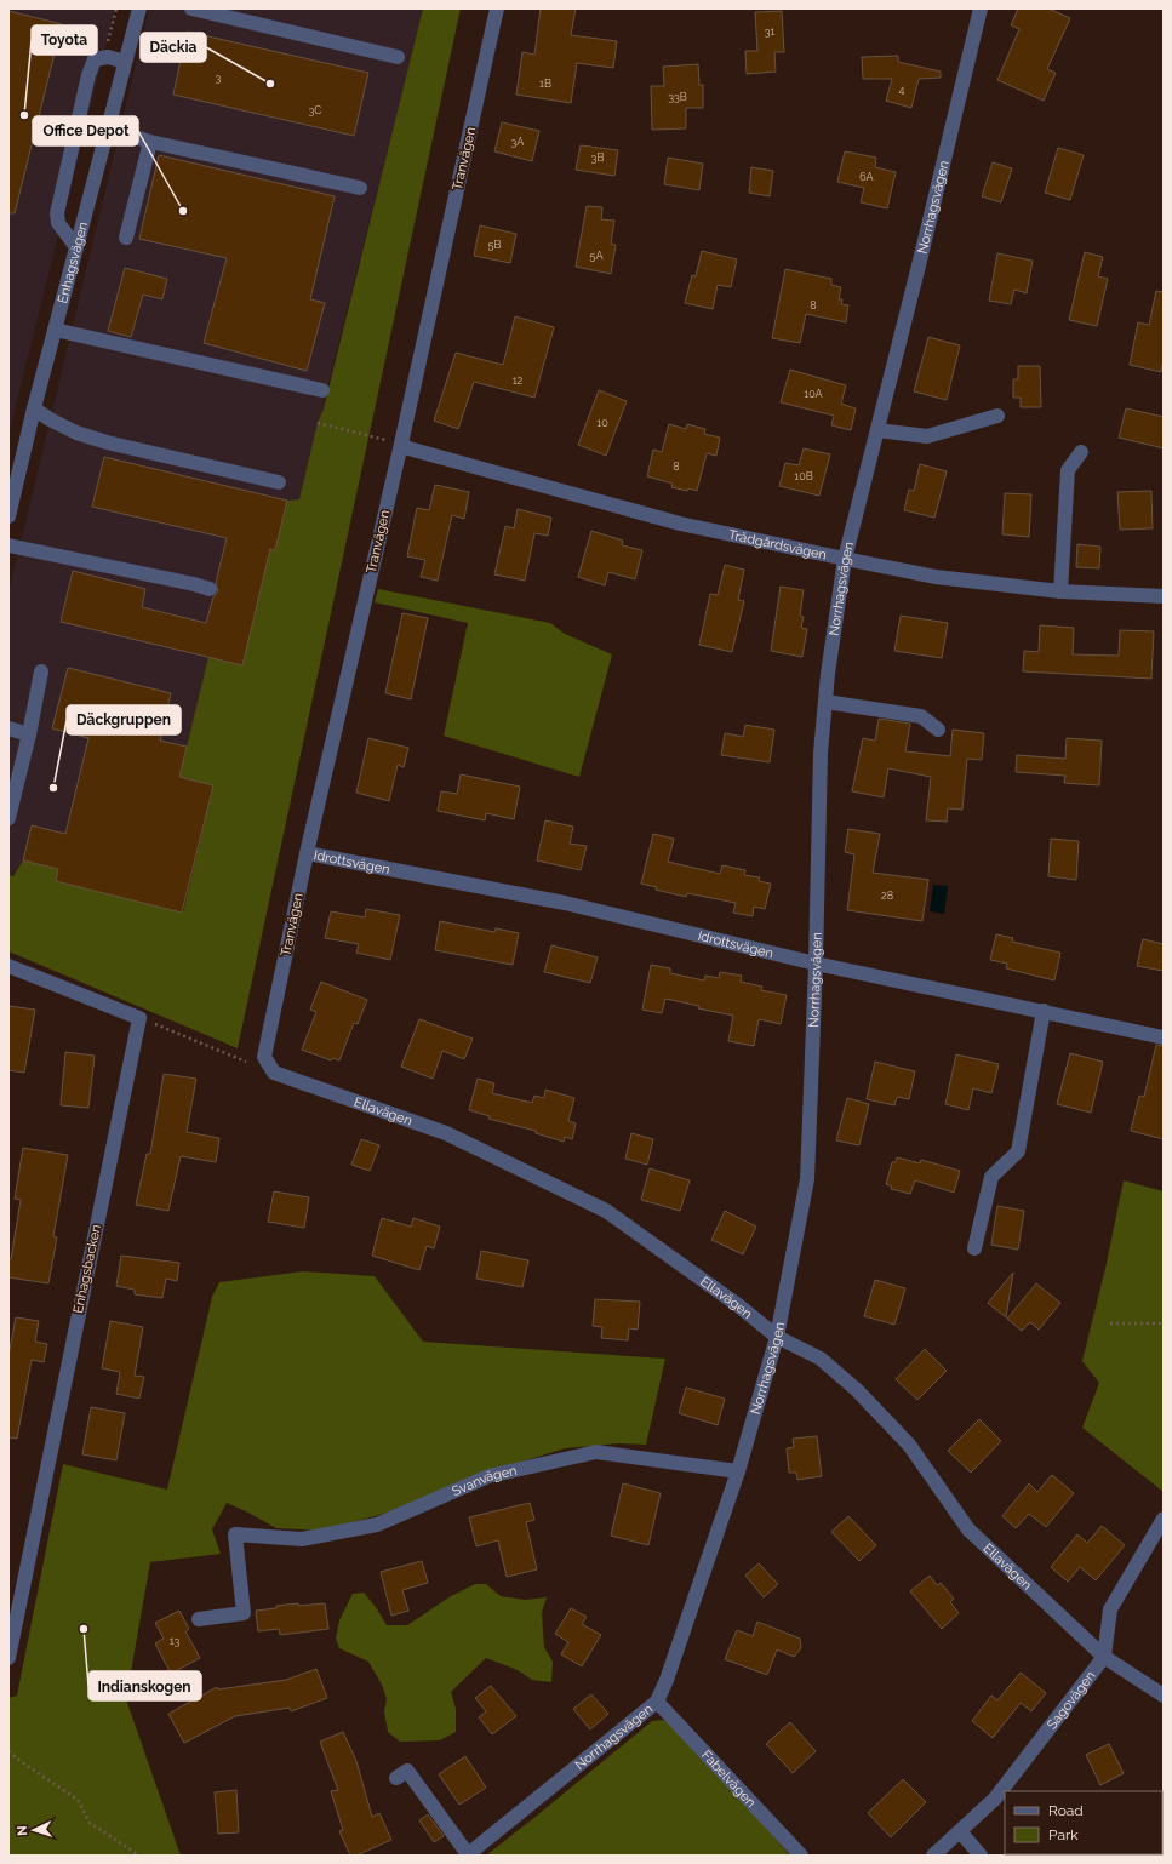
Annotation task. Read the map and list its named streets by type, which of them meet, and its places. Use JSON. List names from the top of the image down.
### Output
{
  "streets": {
    "street": [
      "Tranvägen",
      "Norrhagsvägen",
      "Enhagsvägen",
      "Trädgårdsvägen",
      "Idrottsvägen",
      "Ellavägen",
      "Enhagsbacken",
      "Svanvägen",
      "Sagovägen",
      "Fabelvägen"
    ]
  },
  "crossings": [
    ["Tranvägen", "Trädgårdsvägen"],
    ["Tranvägen", "Idrottsvägen"],
    ["Tranvägen", "Ellavägen"],
    ["Norrhagsvägen", "Trädgårdsvägen"],
    ["Norrhagsvägen", "Idrottsvägen"],
    ["Norrhagsvägen", "Ellavägen"],
    ["Norrhagsvägen", "Svanvägen"],
    ["Norrhagsvägen", "Fabelvägen"],
    ["Ellavägen", "Sagovägen"]
  ],
  "places": [
    "Däckia",
    "Toyota",
    "Office Depot",
    "Däckgruppen",
    "Indianskogen"
  ],
  "house_numbers": [
    "31",
    "3",
    "1B",
    "4",
    "33B",
    "3C",
    "3A",
    "3B",
    "6A",
    "5B",
    "5A",
    "8",
    "12",
    "10A",
    "10",
    "8",
    "10B",
    "28",
    "13"
  ],
  "legend": ["Road", "Park"],
  "north": "left"
}
